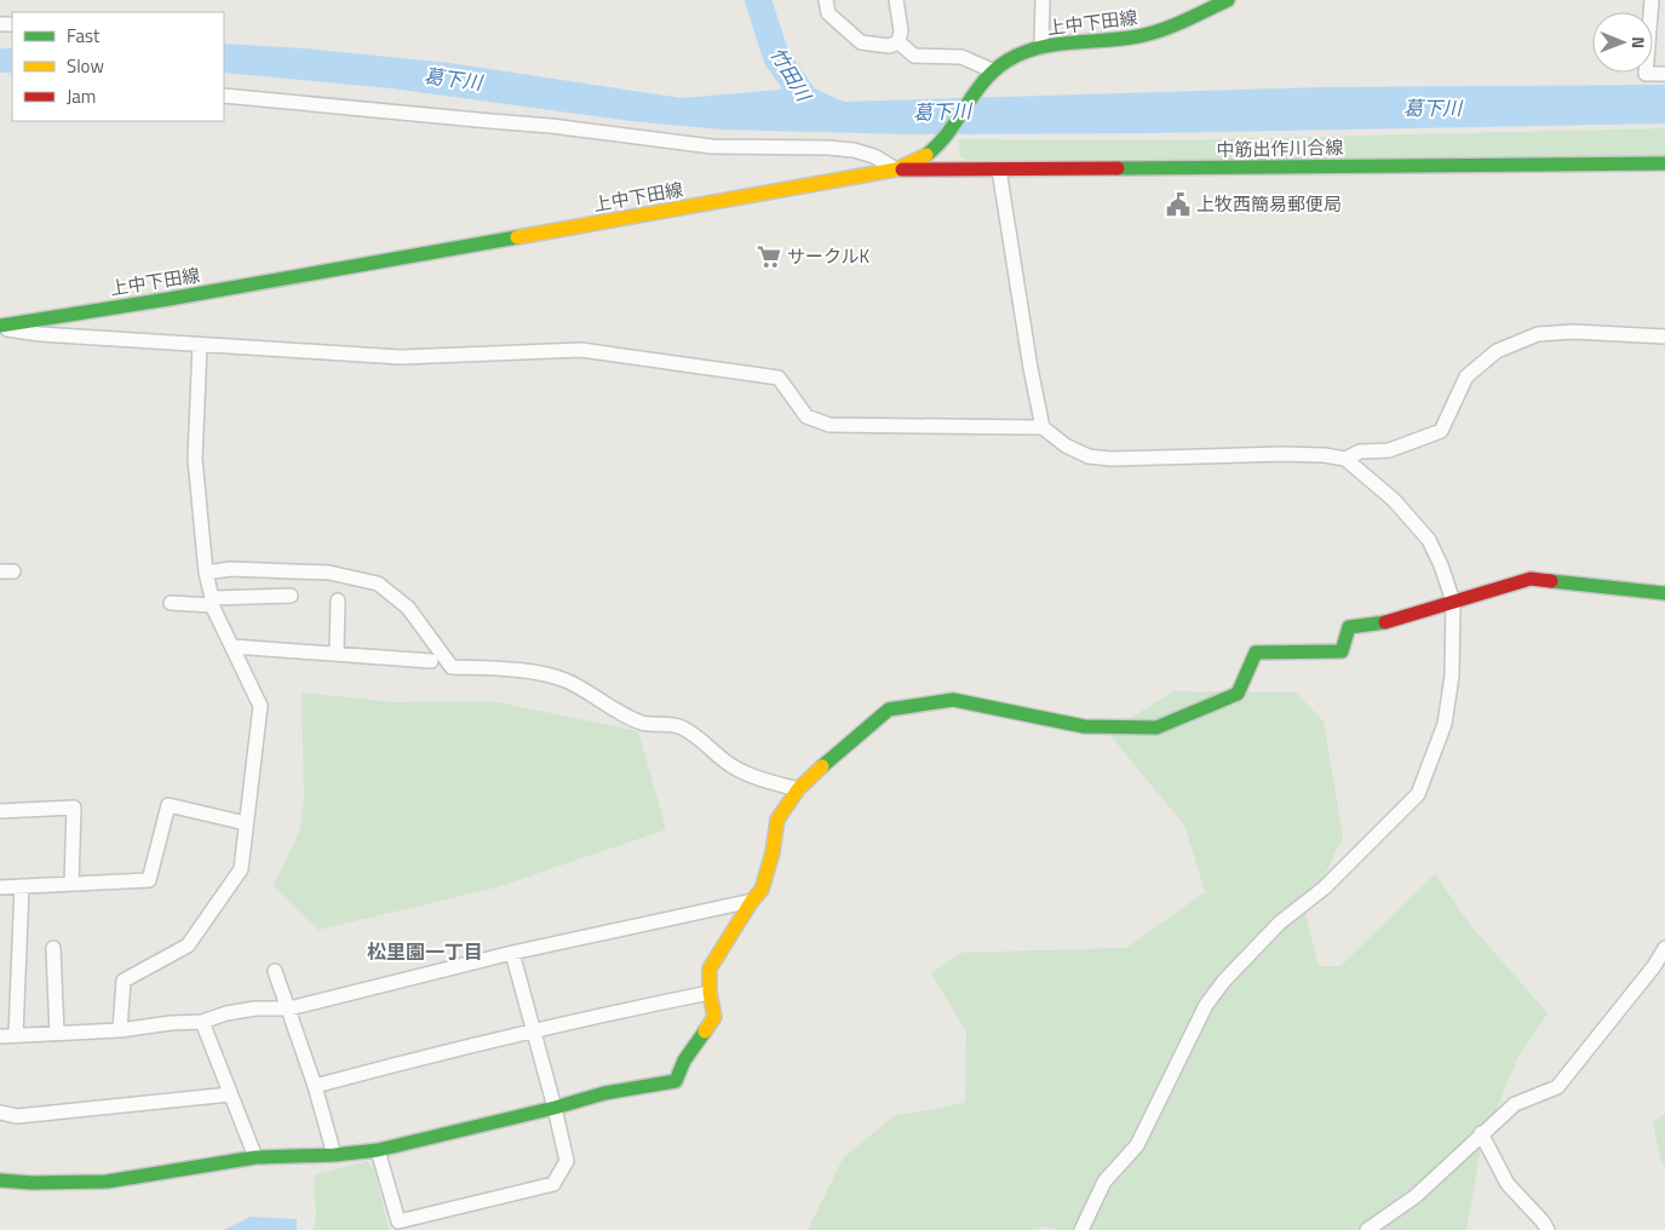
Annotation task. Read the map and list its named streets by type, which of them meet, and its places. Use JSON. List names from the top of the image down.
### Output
{
  "streets": {
    "main road": ["上中下田線", "中筋出作川合線"]
  },
  "crossings": [
    ["上中下田線", "中筋出作川合線"]
  ],
  "districts": ["松里園一丁目"],
  "water": ["竹田川", "葛下川"],
  "places": {
    "public building": ["上牧西簡易郵便局"],
    "supermarket": ["サークルK"]
  },
  "legend": ["Fast", "Slow", "Jam"],
  "north": "right"
}
